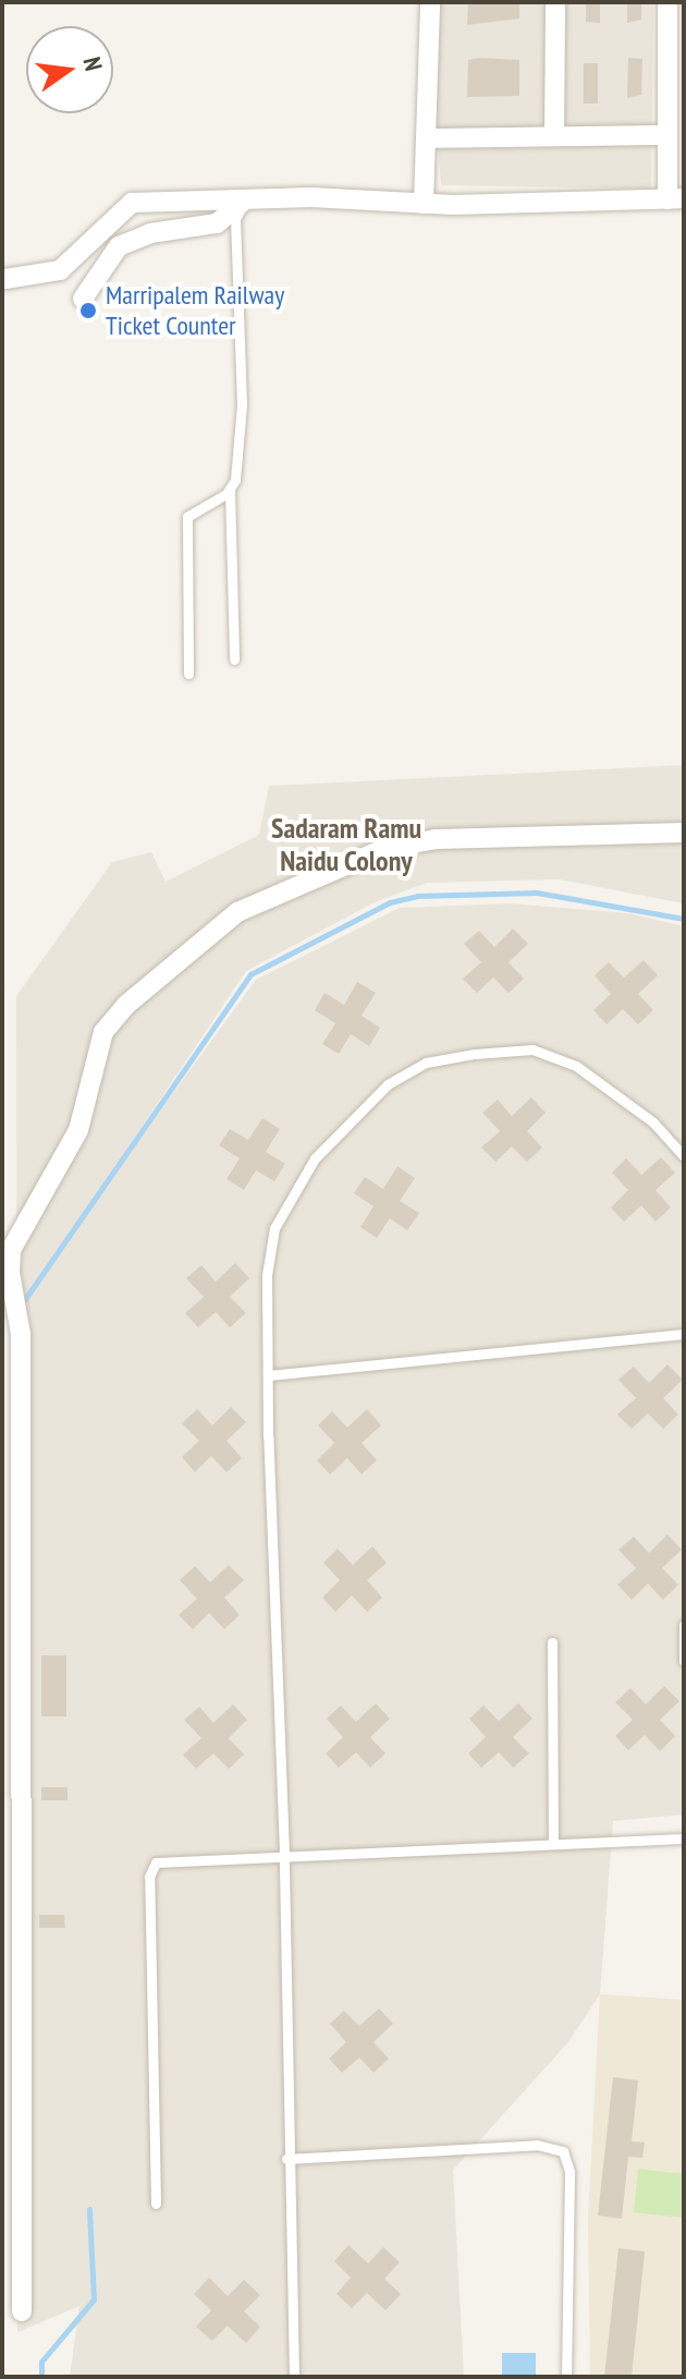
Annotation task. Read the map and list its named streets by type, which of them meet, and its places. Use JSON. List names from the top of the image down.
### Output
{
  "districts": ["Sadaram Ramu Naidu Colony"],
  "places": ["Marripalem Railway Ticket Counter"],
  "north": "right"
}
